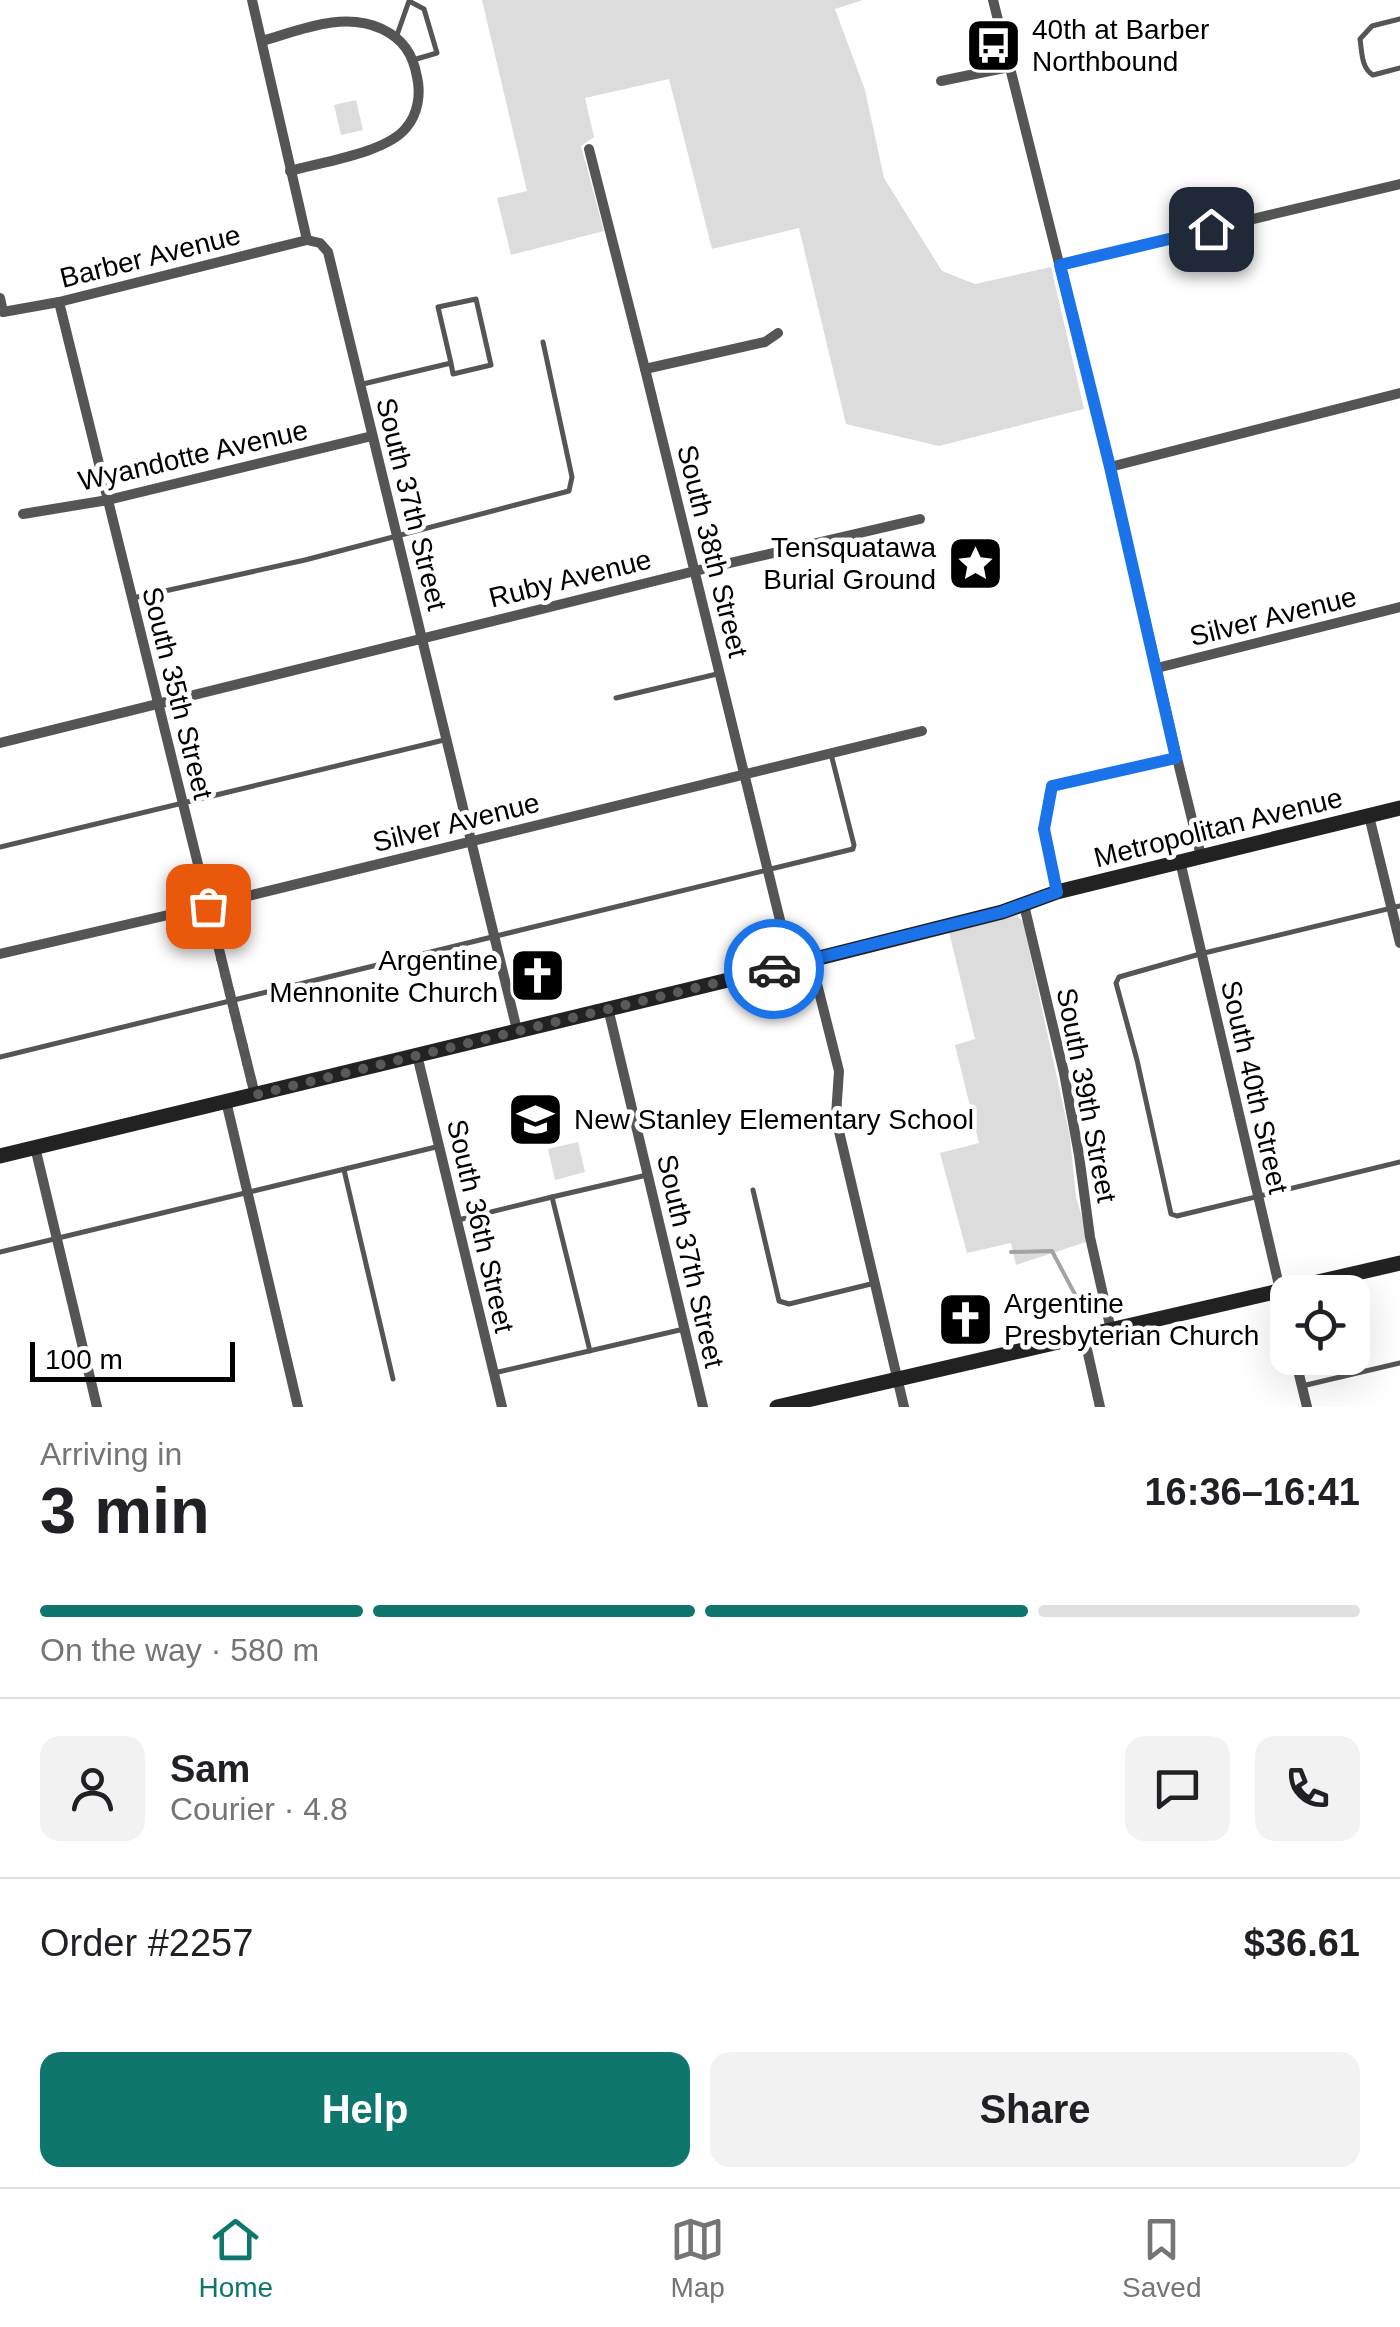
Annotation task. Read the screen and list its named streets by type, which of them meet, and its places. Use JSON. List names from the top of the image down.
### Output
{
  "streets": {
    "main road": ["Metropolitan Avenue"],
    "street": [
      "Barber Avenue",
      "Wyandotte Avenue",
      "South 37th Street",
      "South 38th Street",
      "Ruby Avenue",
      "Silver Avenue",
      "South 35th Street",
      "South 40th Street",
      "South 39th Street",
      "South 36th Street"
    ]
  },
  "crossings": [
    ["Barber Avenue", "South 37th Street"],
    ["Barber Avenue", "South 35th Street"],
    ["Wyandotte Avenue", "South 37th Street"],
    ["Wyandotte Avenue", "South 35th Street"],
    ["South 37th Street", "Ruby Avenue"],
    ["South 37th Street", "Silver Avenue"],
    ["South 37th Street", "Metropolitan Avenue"],
    ["South 38th Street", "Ruby Avenue"],
    ["South 38th Street", "Silver Avenue"],
    ["South 38th Street", "Metropolitan Avenue"],
    ["Ruby Avenue", "South 35th Street"],
    ["Silver Avenue", "South 35th Street"],
    ["South 35th Street", "Metropolitan Avenue"],
    ["Metropolitan Avenue", "South 40th Street"],
    ["Metropolitan Avenue", "South 39th Street"],
    ["Metropolitan Avenue", "South 36th Street"]
  ],
  "places": {
    "bus stop": ["40th at Barber Northbound"],
    "place": ["Tensquatawa Burial Ground"],
    "church": ["Argentine Mennonite Church", "Argentine Presbyterian Church"],
    "school or university": ["New Stanley Elementary School"]
  },
  "scale_bar": "100 m",
  "page": {
    "scale": "100 m",
    "heading": ["3 min", "Arriving in", "16:36–16:41"],
    "panel": [
      "Sam",
      "Courier · 4.8",
      "Order #2257",
      "$36.61"
    ],
    "bar": "On the way · 580 m",
    "buttons": ["Help", "Share"],
    "tabs": ["Home", "Map", "Saved"]
  }
}
